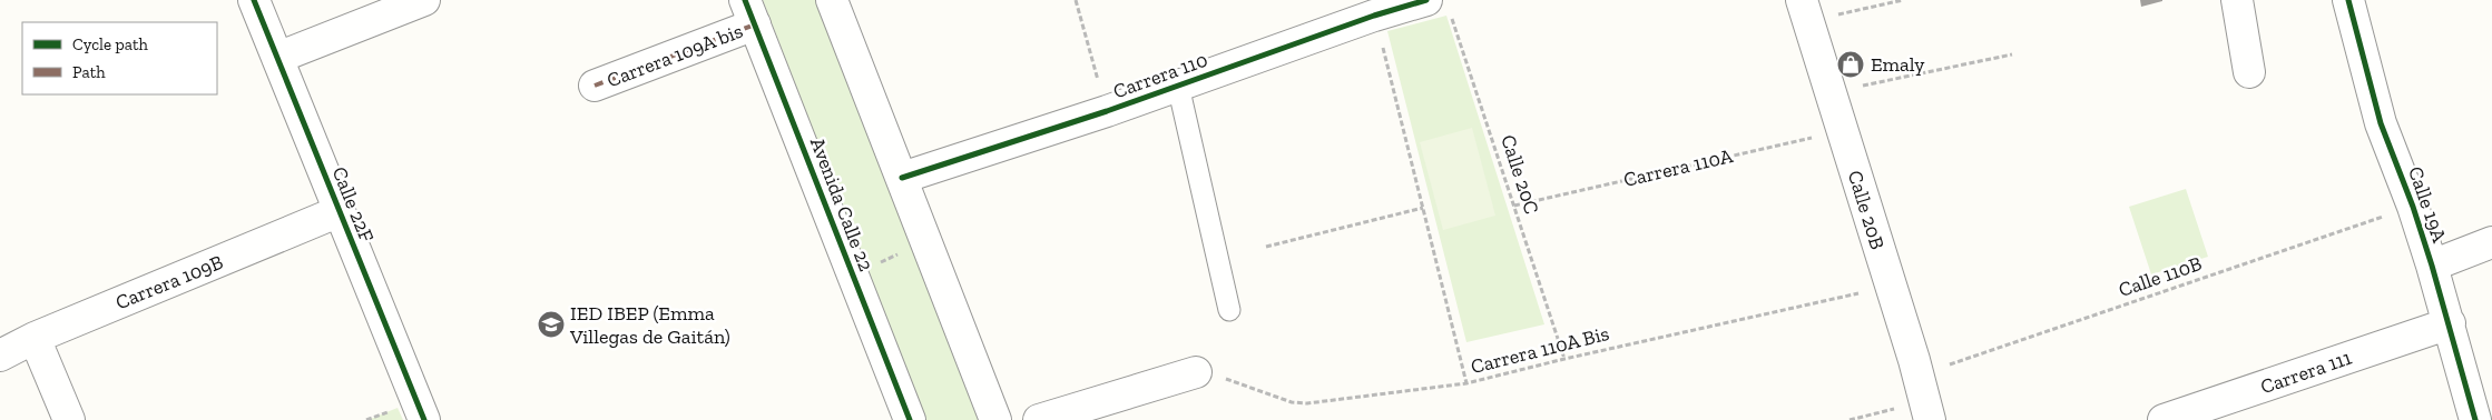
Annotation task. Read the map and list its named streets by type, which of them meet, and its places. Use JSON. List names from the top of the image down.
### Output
{
  "streets": {
    "street": [
      "Carrera 109A bis",
      "Carrera 110",
      "Calle 22F",
      "Avenida Calle 22",
      "Calle 19A",
      "Calle 20B",
      "Carrera 109B",
      "Carrera 111"
    ],
    "path": [
      "Carrera 110A",
      "Calle 20C",
      "Calle 110B",
      "Carrera 110A Bis"
    ]
  },
  "crossings": [
    ["Carrera 109A bis", "Avenida Calle 22"],
    ["Carrera 110", "Calle 20C"],
    ["Carrera 110A", "Calle 20C"],
    ["Carrera 110A", "Calle 20B"],
    ["Calle 20C", "Carrera 110A Bis"],
    ["Calle 22F", "Carrera 109B"],
    ["Calle 19A", "Calle 110B"],
    ["Calle 19A", "Carrera 111"],
    ["Calle 20B", "Calle 110B"],
    ["Calle 20B", "Carrera 110A Bis"]
  ],
  "places": {
    "shop": ["Emaly"],
    "school or university": ["IED IBEP (Emma Villegas de Gaitán)"]
  },
  "legend": ["Cycle path", "Path"]
}
